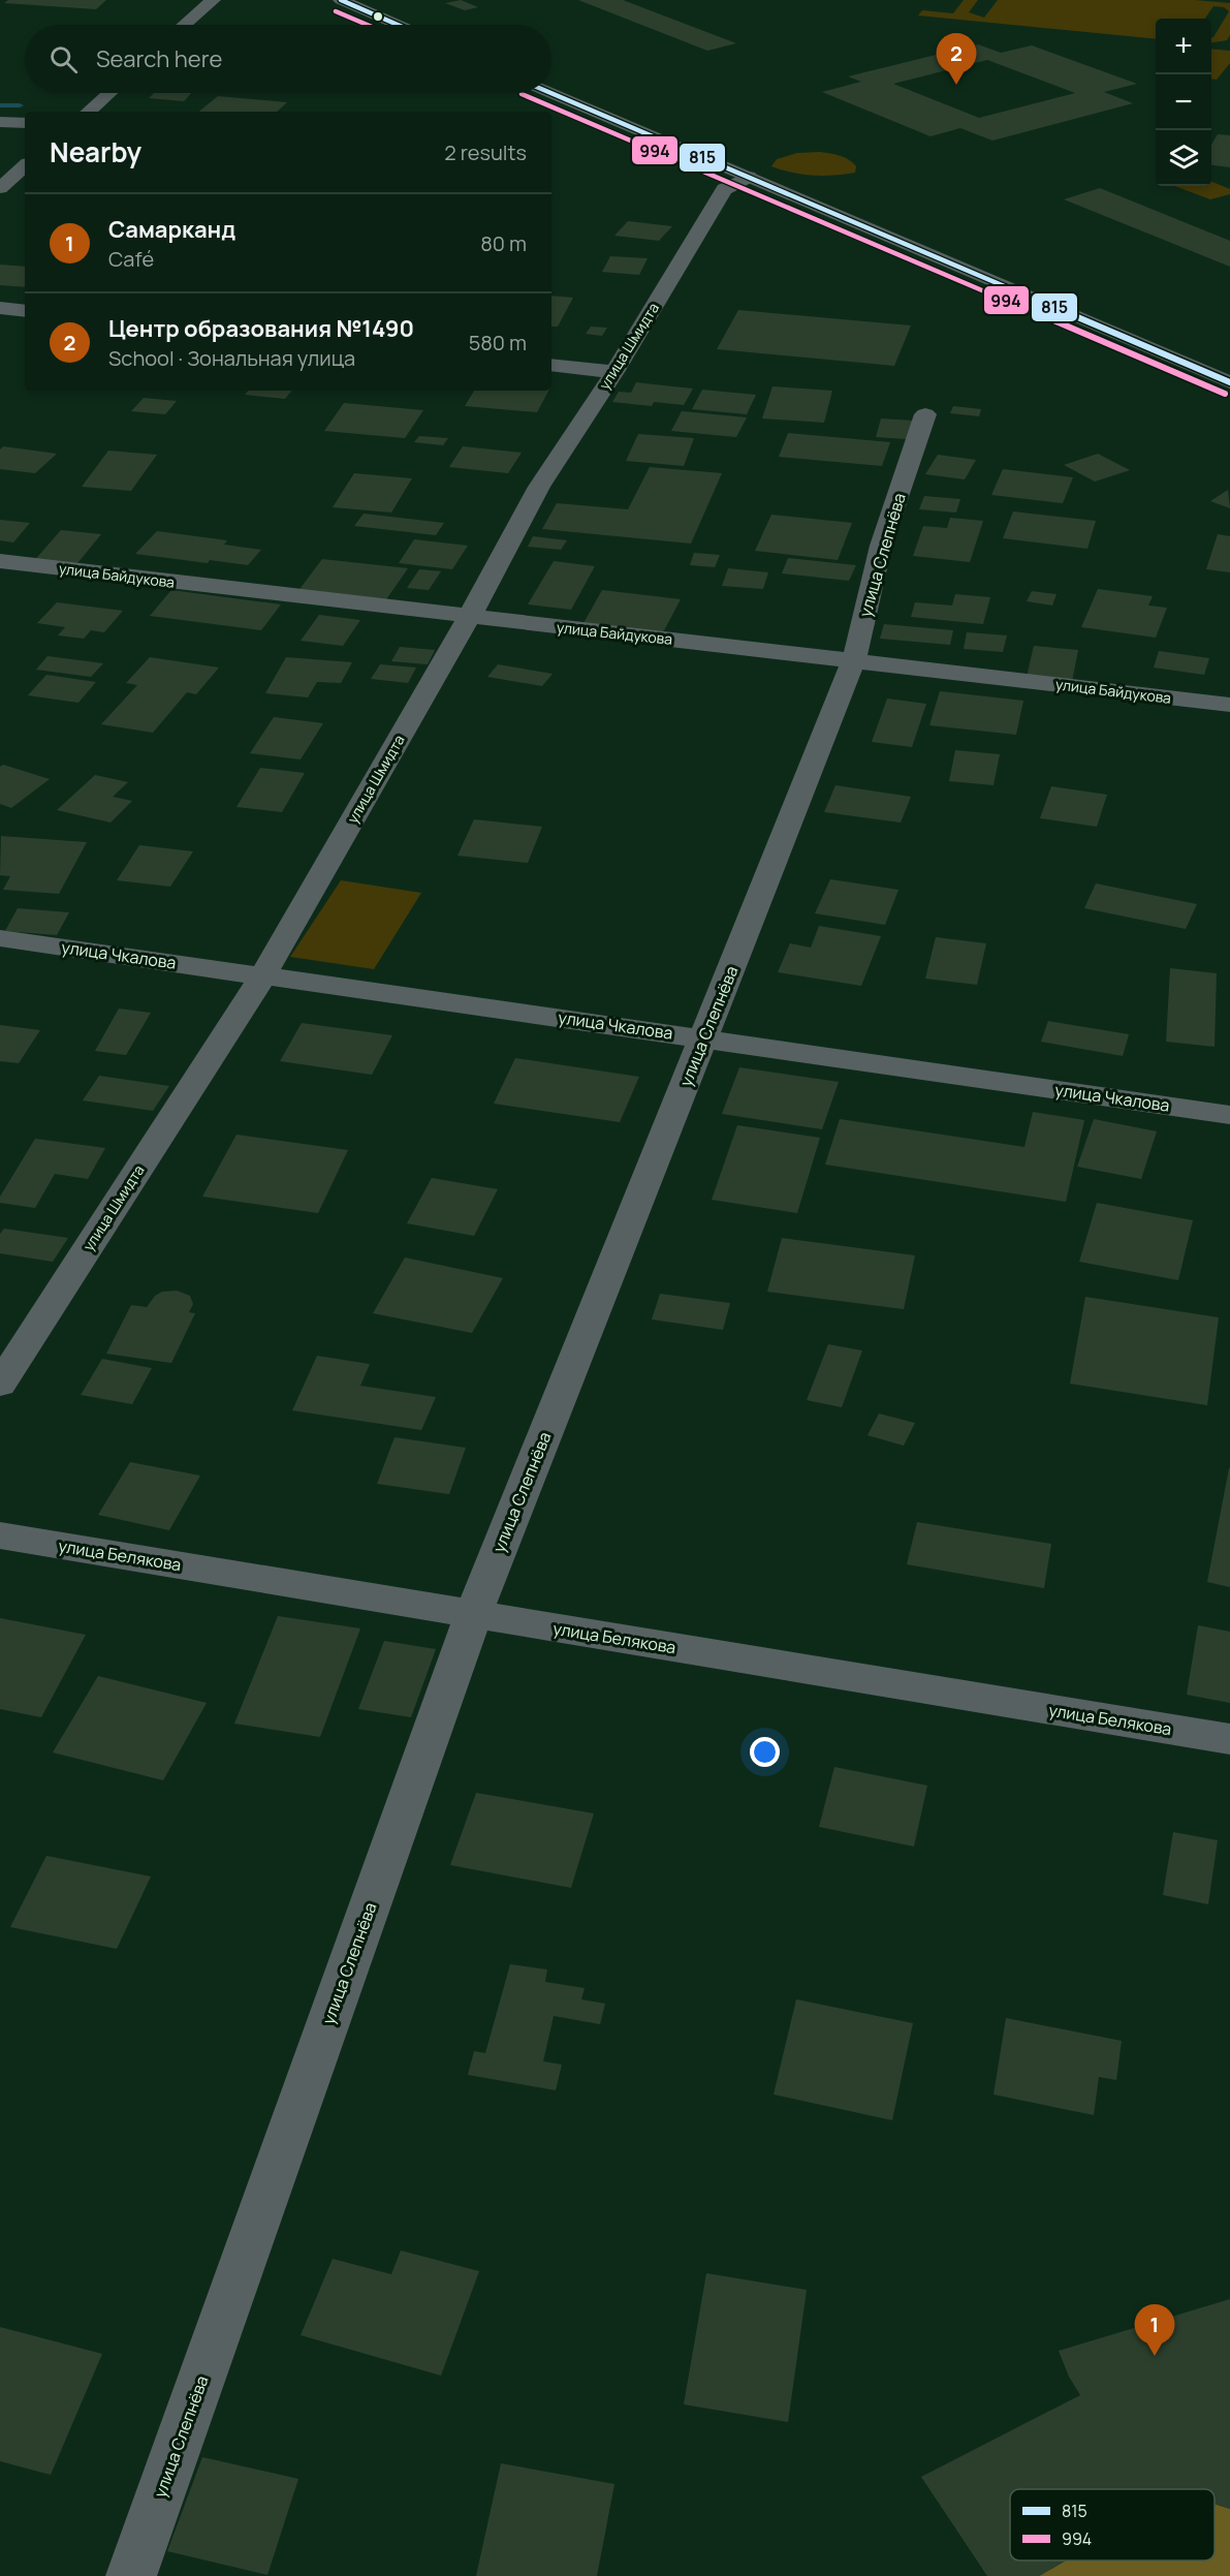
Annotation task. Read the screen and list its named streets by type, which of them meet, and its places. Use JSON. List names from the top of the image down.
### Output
{
  "streets": {
    "street": [
      "улица Шмидта",
      "улица Слепнёва",
      "улица Байдукова",
      "улица Чкалова",
      "улица Белякова"
    ]
  },
  "crossings": [
    ["улица Шмидта", "улица Байдукова"],
    ["улица Шмидта", "улица Чкалова"],
    ["улица Слепнёва", "улица Байдукова"],
    ["улица Слепнёва", "улица Чкалова"],
    ["улица Слепнёва", "улица Белякова"]
  ],
  "lines": ["transit line 815", "transit line 994"],
  "legend": ["815", "994"],
  "page": {
    "map_buttons": ["+", "−"],
    "search": "Search here",
    "pins": ["2", "1"],
    "heading": ["Nearby", "2 results"],
    "list": [
      {
        "mark": "1",
        "name": "Самарканд",
        "note": "Café",
        "value": "80 m"
      },
      {
        "mark": "2",
        "name": "Центр образования №1490",
        "note": "School · Зональная улица",
        "value": "580 m"
      }
    ]
  }
}
